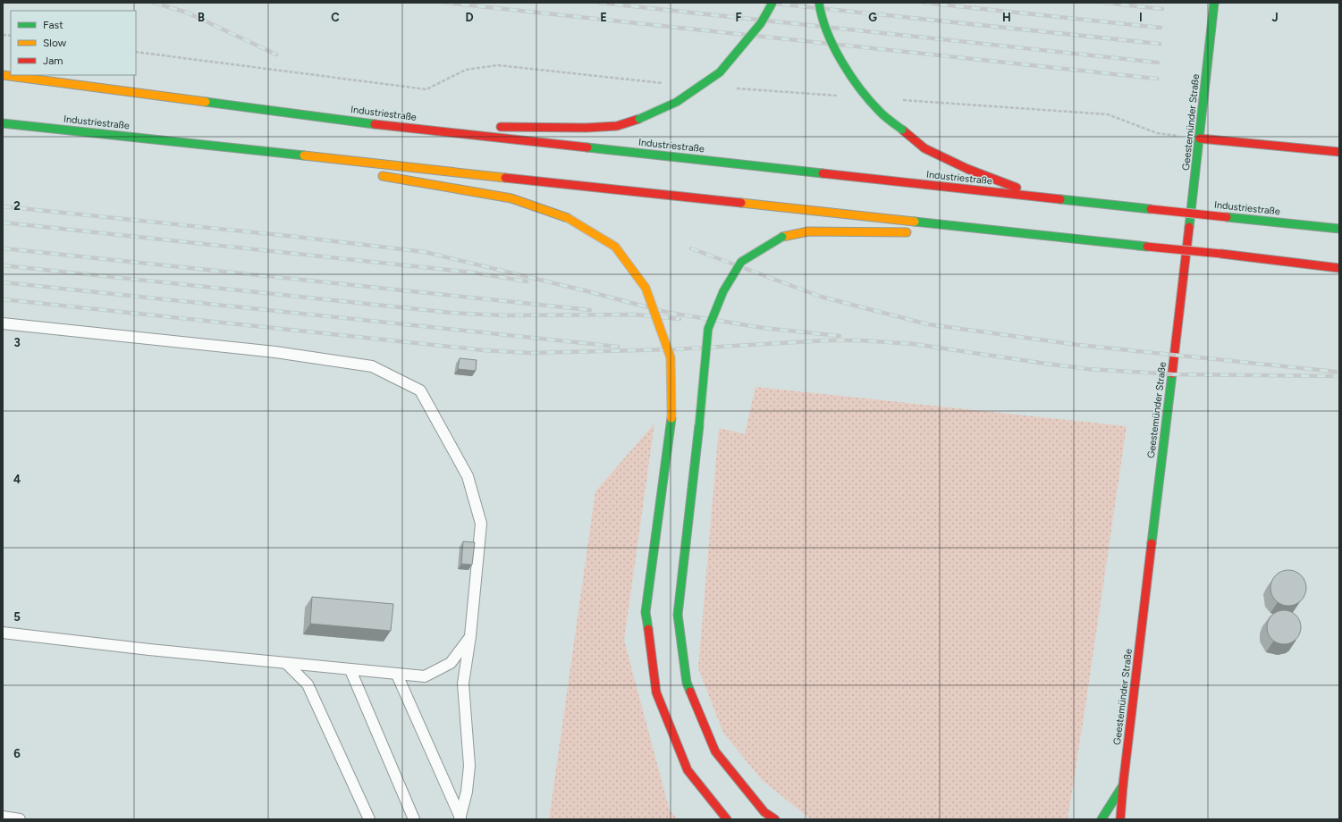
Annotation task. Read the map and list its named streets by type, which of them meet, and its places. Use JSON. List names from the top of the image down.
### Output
{
  "streets": {
    "main road": ["Industriestraße", "Geestemünder Straße"]
  },
  "legend": ["Fast", "Slow", "Jam"],
  "grid": {
    "columns": [
      "B",
      "C",
      "D",
      "E",
      "F",
      "G",
      "H",
      "I",
      "J"
    ],
    "rows": [
      "2",
      "3",
      "4",
      "5",
      "6"
    ]
  }
}
